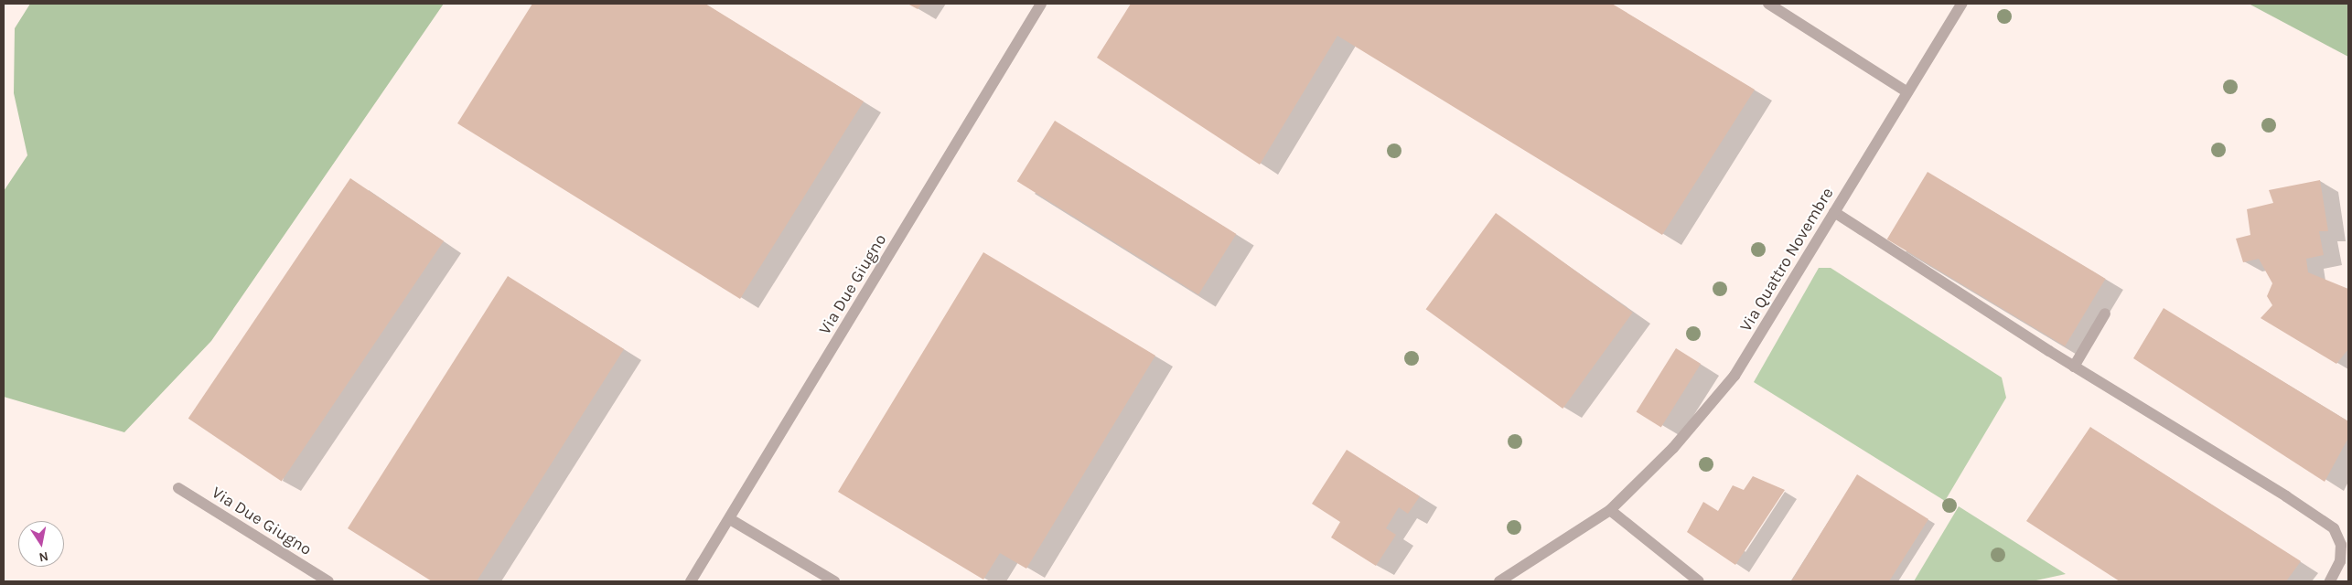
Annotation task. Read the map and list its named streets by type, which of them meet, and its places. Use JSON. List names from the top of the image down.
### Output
{
  "streets": {
    "street": ["Via Quattro Novembre", "Via Due Giugno"]
  },
  "north": "bottom"
}
